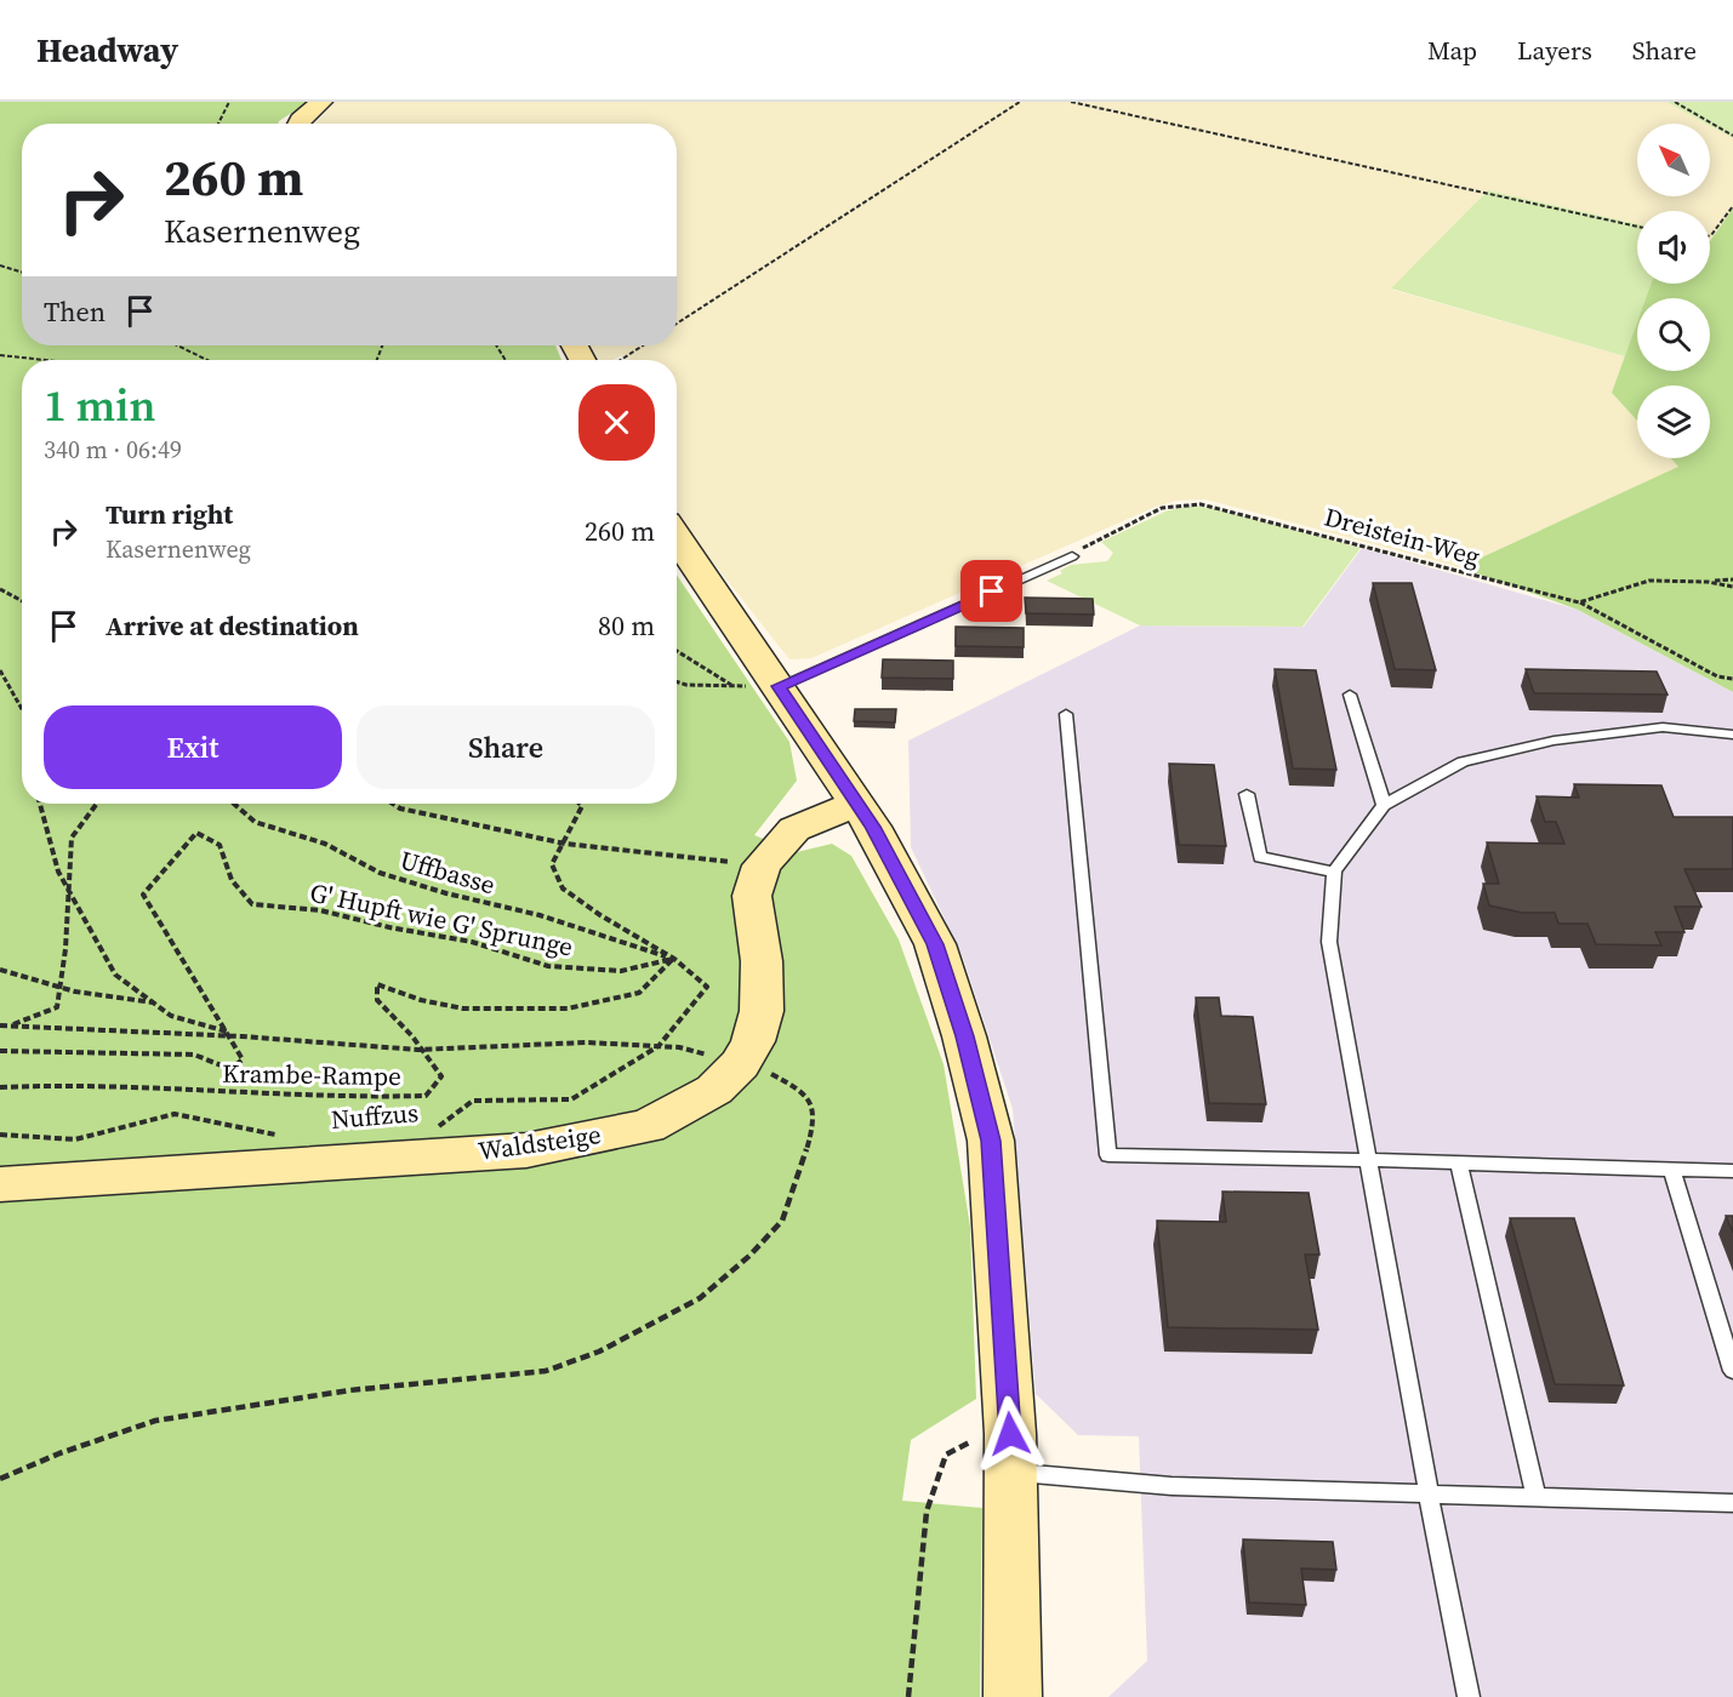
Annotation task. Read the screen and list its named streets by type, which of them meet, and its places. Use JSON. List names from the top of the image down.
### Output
{
  "streets": {
    "street": ["Waldsteige"],
    "path": [
      "Dreistein-Weg",
      "Uffbasse",
      "G' Hupft wie G' Sprunge",
      "Krambe-Rampe",
      "Nuffzus"
    ]
  },
  "crossings": [
    ["Uffbasse", "G' Hupft wie G' Sprunge"],
    ["Uffbasse", "Krambe-Rampe"],
    ["Uffbasse", "Nuffzus"],
    ["G' Hupft wie G' Sprunge", "Krambe-Rampe"],
    ["G' Hupft wie G' Sprunge", "Nuffzus"],
    ["Krambe-Rampe", "Nuffzus"]
  ],
  "north": "top left",
  "page": {
    "header": "Headway",
    "nav": ["Map", "Layers", "Share"],
    "turn": ["260 m", "Kasernenweg"],
    "then": "Then",
    "heading": ["1 min", "340 m · 06:49"],
    "list": [
      {
        "name": "Turn right",
        "note": "Kasernenweg",
        "value": "260 m"
      },
      {
        "name": "Arrive at destination",
        "value": "80 m"
      }
    ],
    "buttons": ["Exit", "Share"]
  }
}
